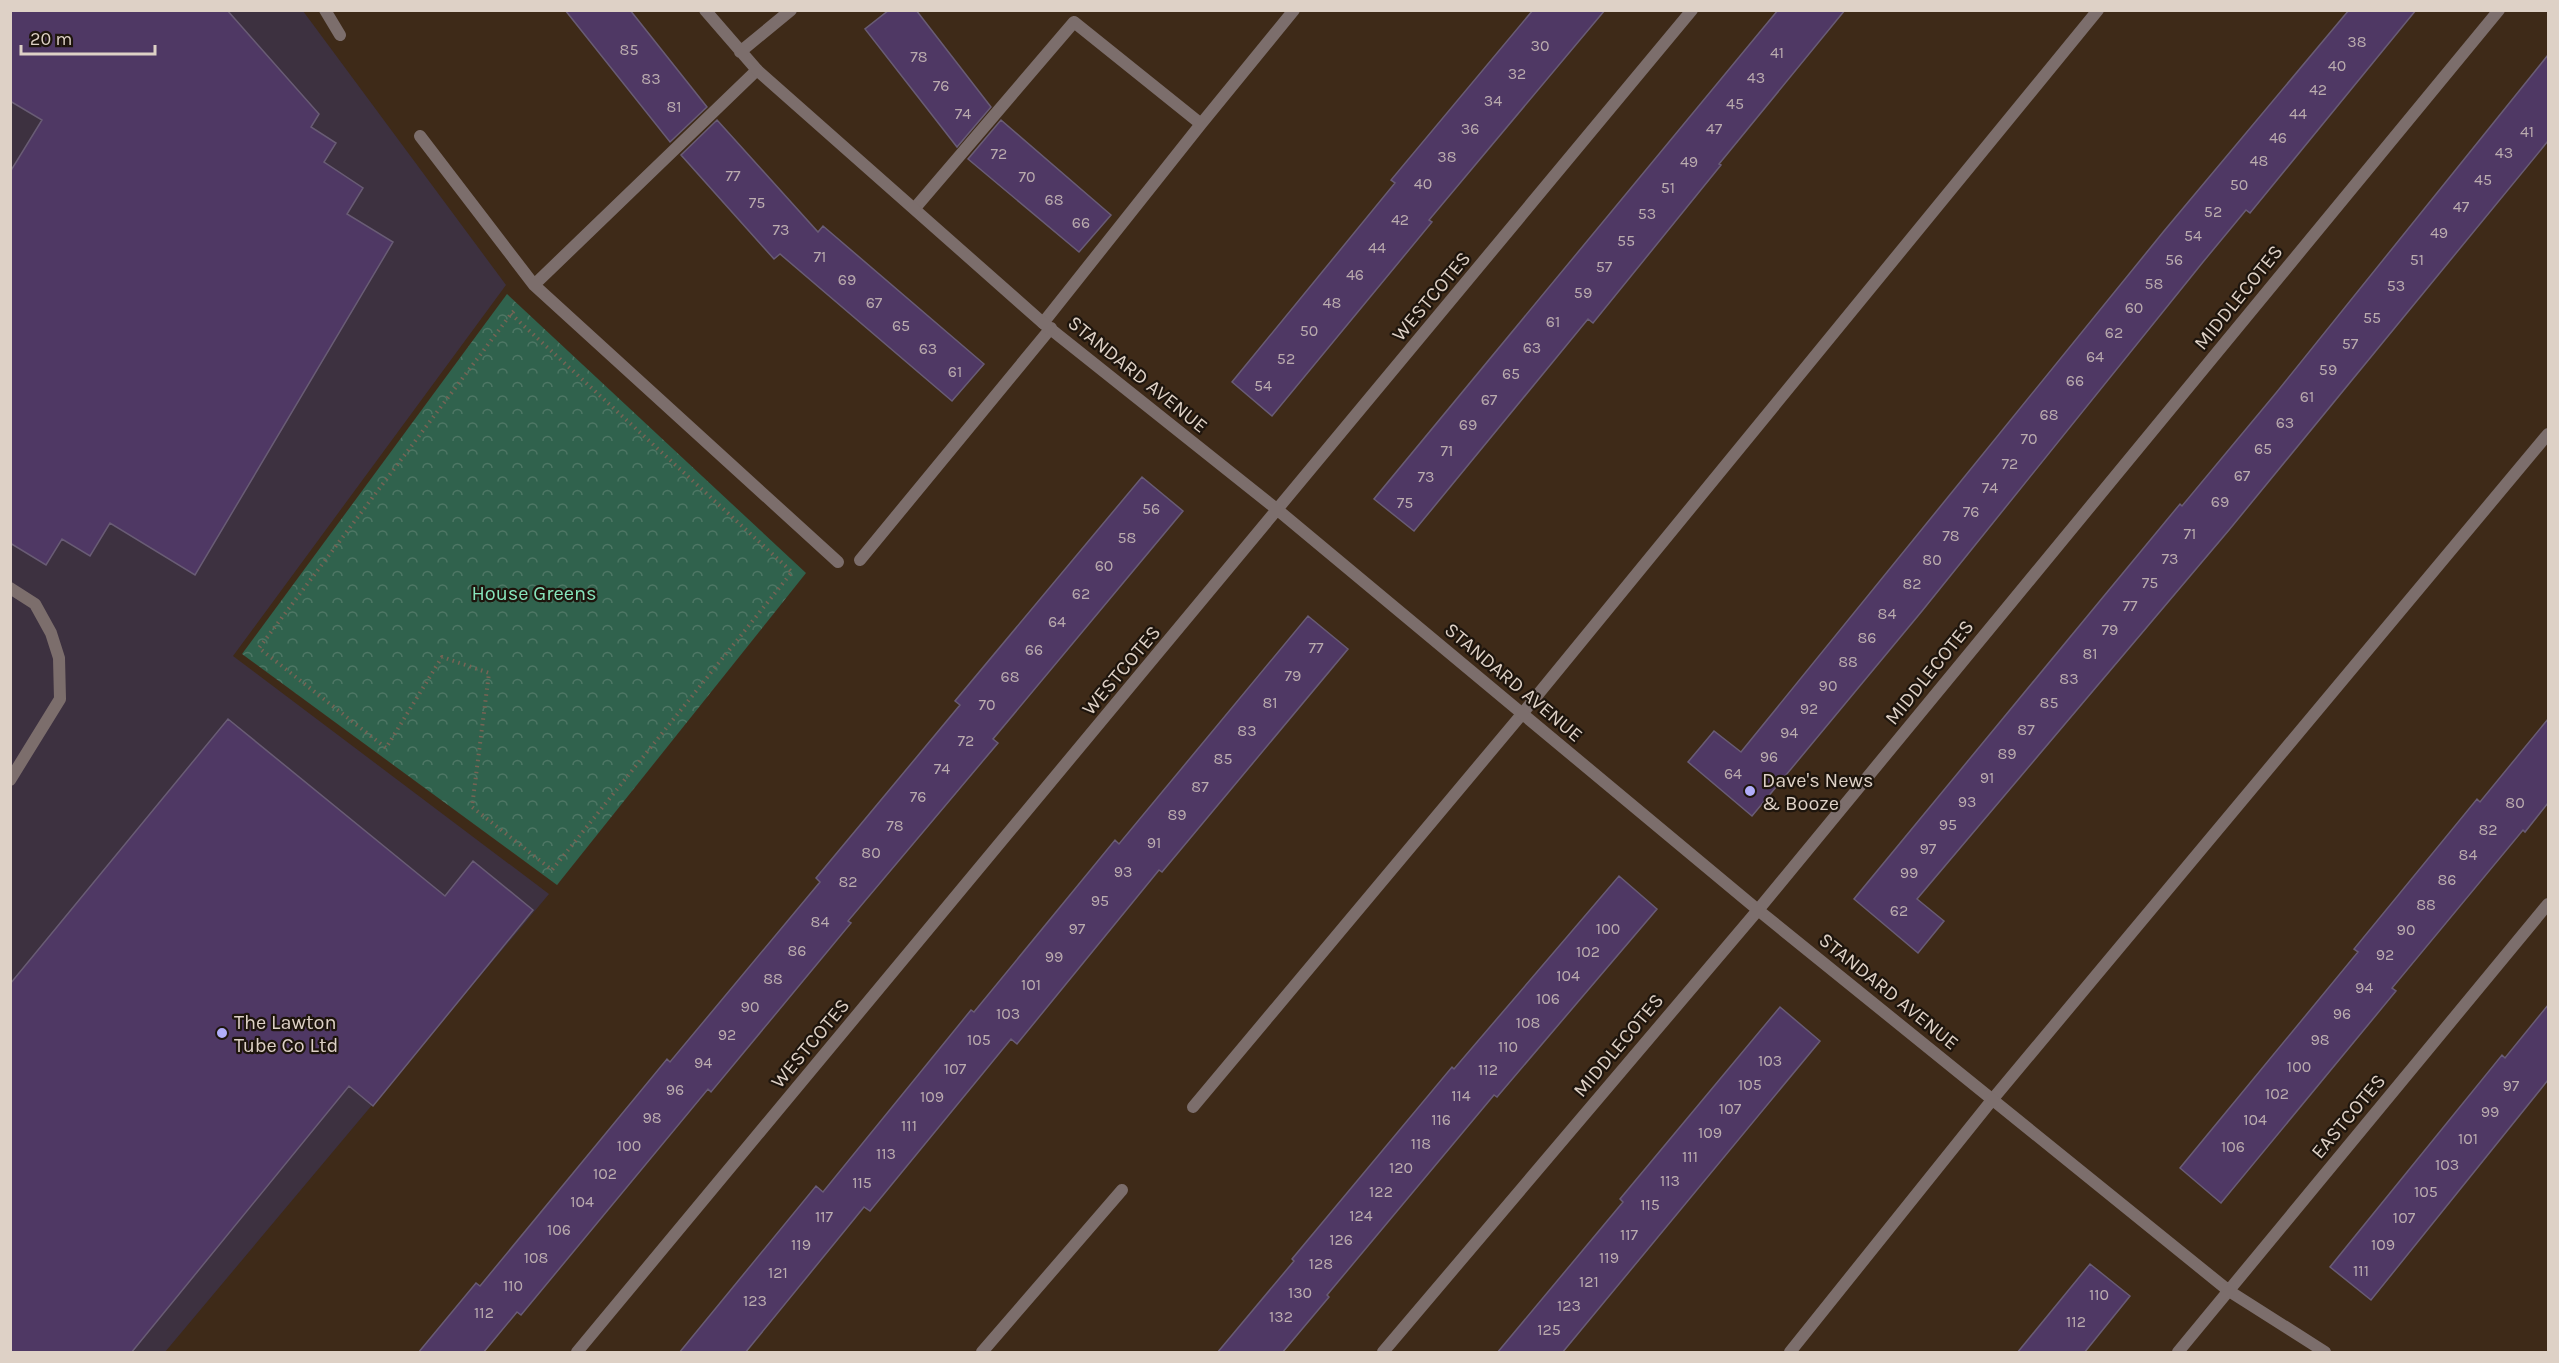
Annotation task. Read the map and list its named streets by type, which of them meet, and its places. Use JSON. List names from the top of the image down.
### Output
{
  "streets": {
    "street": [
      "WESTCOTES",
      "MIDDLECOTES",
      "STANDARD AVENUE",
      "EASTCOTES"
    ]
  },
  "crossings": [
    ["WESTCOTES", "STANDARD AVENUE"],
    ["MIDDLECOTES", "STANDARD AVENUE"],
    ["STANDARD AVENUE", "EASTCOTES"]
  ],
  "parks": ["House Greens"],
  "places": ["Dave's News & Booze", "The Lawton Tube Co Ltd"],
  "house_numbers": [
    "38",
    "30",
    "85",
    "41",
    "78",
    "40",
    "32",
    "43",
    "83",
    "76",
    "42",
    "34",
    "45",
    "81",
    "74",
    "44",
    "36",
    "47",
    "41",
    "46",
    "43",
    "72",
    "38",
    "48",
    "49",
    "77",
    "70",
    "45",
    "40",
    "50",
    "51",
    "68",
    "75",
    "47",
    "52",
    "53",
    "42",
    "66",
    "73",
    "49",
    "54",
    "55",
    "44",
    "71",
    "56",
    "51",
    "57",
    "46",
    "69",
    "58",
    "53",
    "59",
    "67",
    "48",
    "60",
    "55",
    "61",
    "65",
    "50",
    "62",
    "57",
    "63",
    "63",
    "64",
    "52",
    "59",
    "61",
    "65",
    "66",
    "54",
    "61",
    "67",
    "68",
    "63",
    "69",
    "70",
    "65",
    "71",
    "72",
    "67",
    "73",
    "74",
    "69",
    "75",
    "56",
    "76",
    "71",
    "78",
    "58",
    "73",
    "80",
    "60",
    "75",
    "82",
    "62",
    "77",
    "84",
    "64",
    "79",
    "86",
    "77",
    "66",
    "81",
    "88",
    "79",
    "68",
    "83",
    "90",
    "81",
    "85",
    "70",
    "92",
    "87",
    "83",
    "94",
    "72",
    "89",
    "96",
    "85",
    "74",
    "64",
    "91",
    "87",
    "76",
    "93",
    "80",
    "89",
    "95",
    "78",
    "82",
    "91",
    "97",
    "80",
    "84",
    "93",
    "99",
    "86",
    "82",
    "95",
    "88",
    "62",
    "84",
    "97",
    "100",
    "90",
    "86",
    "102",
    "92",
    "99",
    "104",
    "88",
    "101",
    "94",
    "106",
    "90",
    "103",
    "96",
    "108",
    "92",
    "105",
    "98",
    "110",
    "103",
    "94",
    "100",
    "107",
    "112",
    "105",
    "97",
    "96",
    "102",
    "114",
    "109",
    "107",
    "99",
    "98",
    "116",
    "104",
    "111",
    "109",
    "101",
    "118",
    "100",
    "106",
    "113",
    "111",
    "103",
    "120",
    "102",
    "113",
    "115",
    "122",
    "105",
    "104",
    "115",
    "124",
    "117",
    "107",
    "106",
    "117",
    "126",
    "119",
    "109",
    "108",
    "119",
    "128",
    "111",
    "121",
    "121",
    "110",
    "130",
    "110",
    "123",
    "123",
    "112",
    "132",
    "112",
    "125"
  ],
  "scale_bar": "20 m"
}
